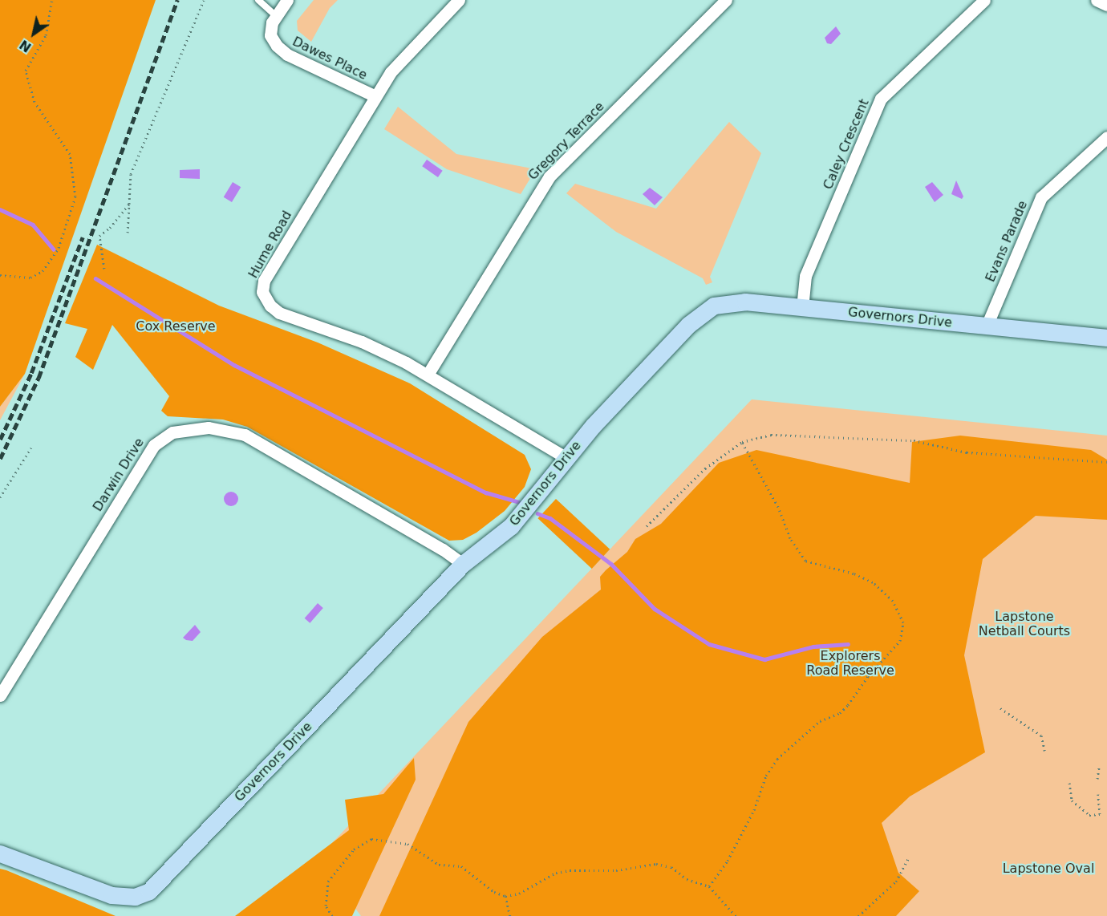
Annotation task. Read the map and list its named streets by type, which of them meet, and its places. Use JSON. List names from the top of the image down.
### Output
{
  "streets": {
    "main road": ["Governors Drive"],
    "street": [
      "Dawes Place",
      "Gregory Terrace",
      "Caley Crescent",
      "Evans Parade",
      "Hume Road",
      "Darwin Drive"
    ]
  },
  "crossings": [
    ["Dawes Place", "Hume Road"],
    ["Gregory Terrace", "Hume Road"],
    ["Caley Crescent", "Governors Drive"],
    ["Evans Parade", "Governors Drive"],
    ["Hume Road", "Governors Drive"],
    ["Governors Drive", "Darwin Drive"]
  ],
  "parks": [
    "Cox Reserve",
    "Lapstone Netball Courts",
    "Explorers Road Reserve",
    "Lapstone Oval"
  ],
  "north": "bottom left"
}
